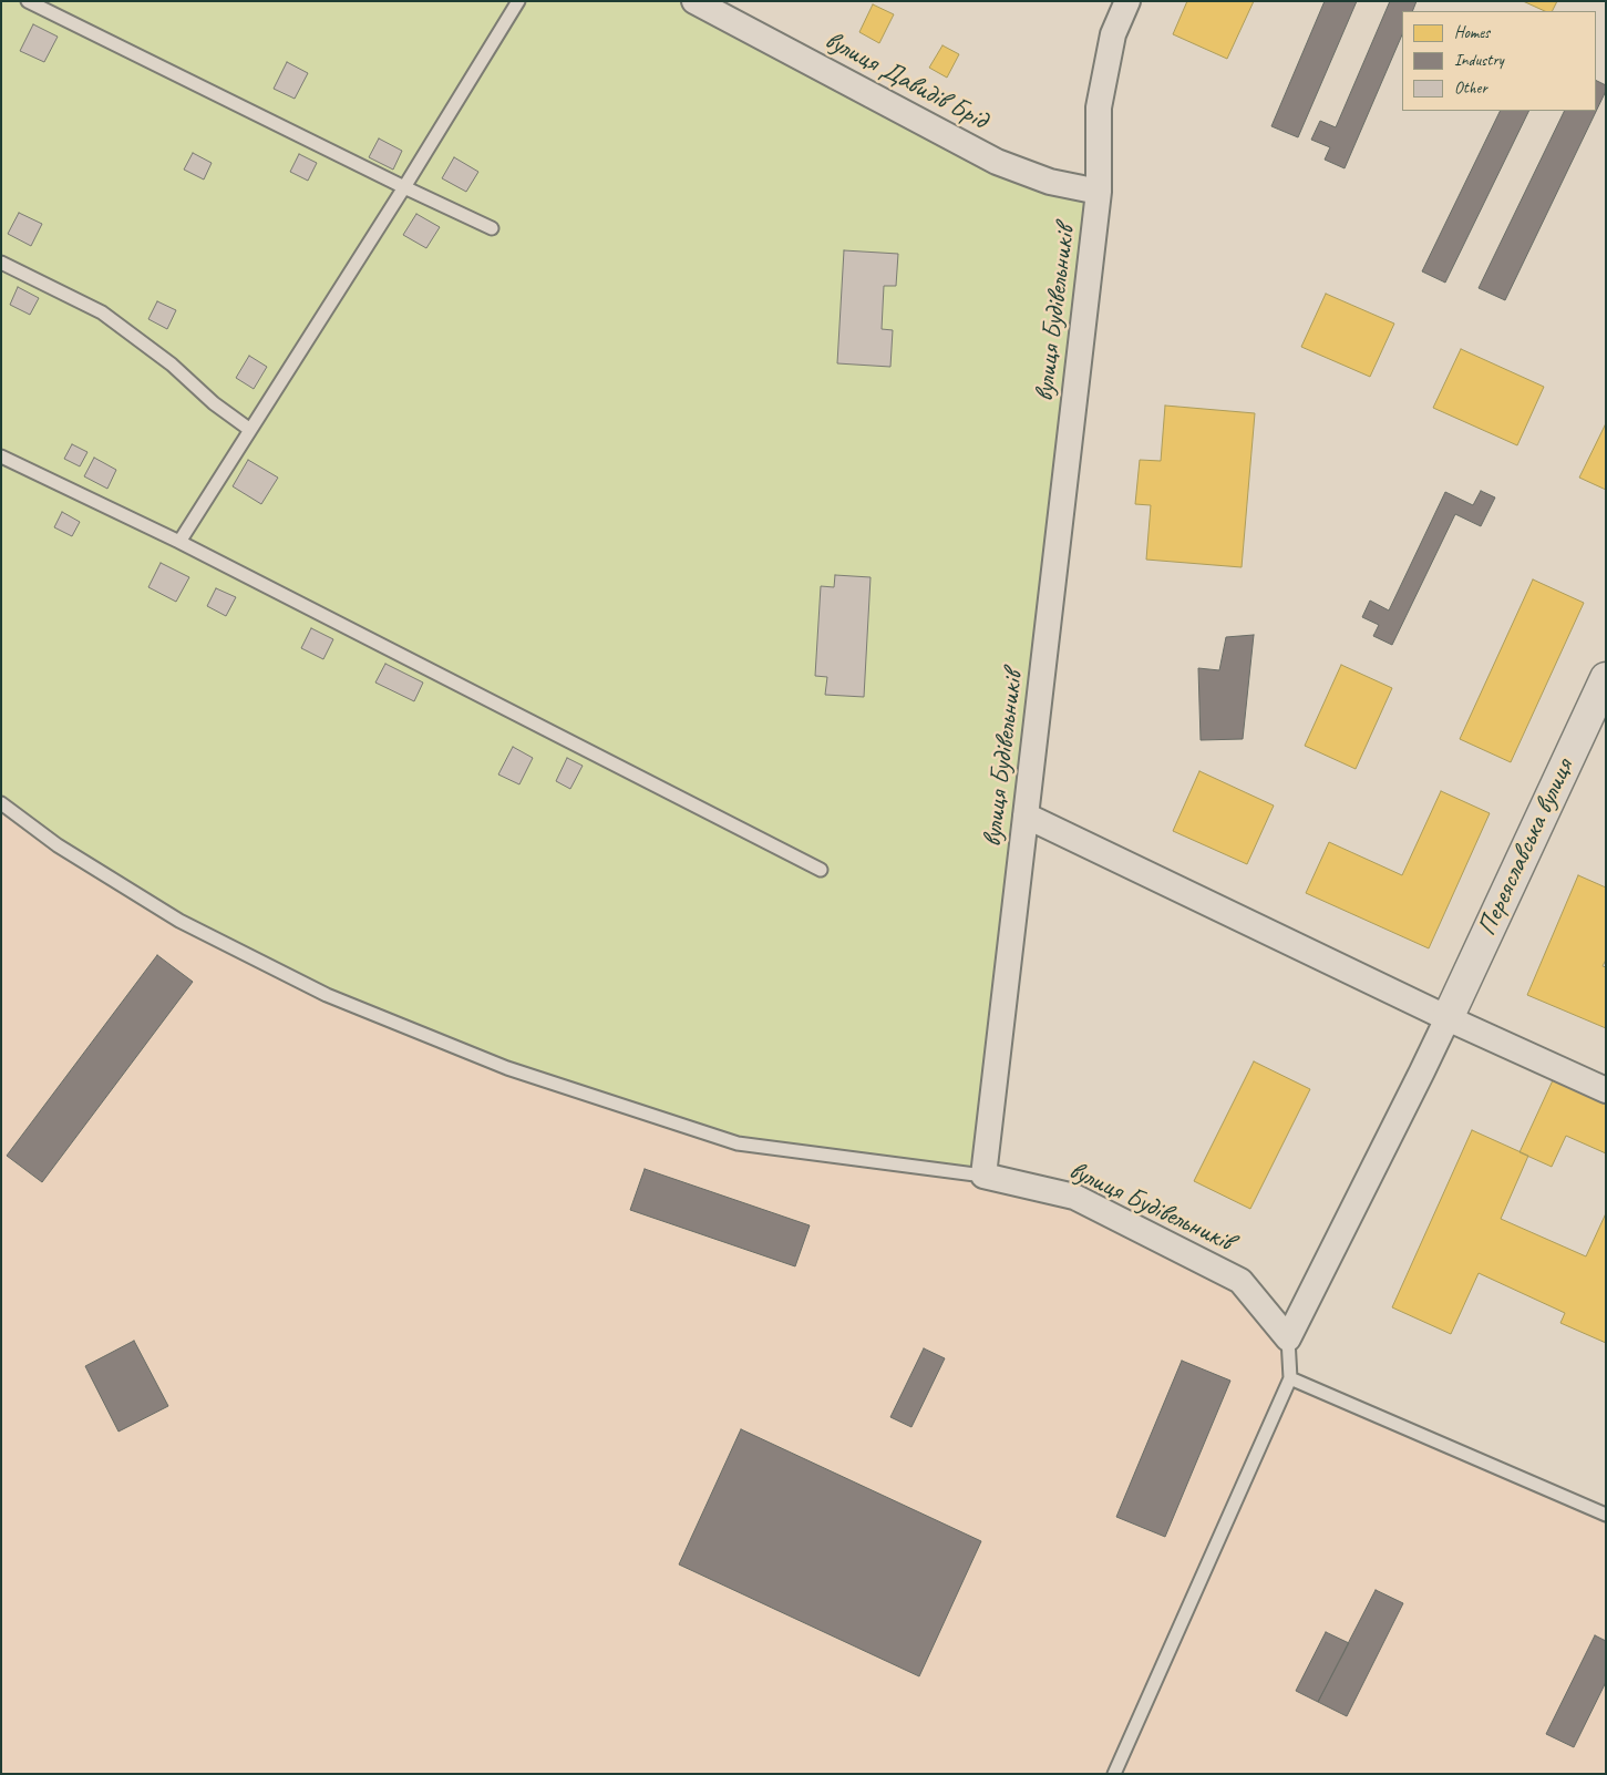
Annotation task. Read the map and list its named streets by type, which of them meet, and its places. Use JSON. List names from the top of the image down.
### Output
{
  "streets": {
    "street": ["вулиця Давидів Брід", "вулиця Будівельників", "Переяславська вулиця"]
  },
  "crossings": [
    ["вулиця Давидів Брід", "вулиця Будівельників"]
  ],
  "legend": ["Homes", "Industry", "Other"]
}
